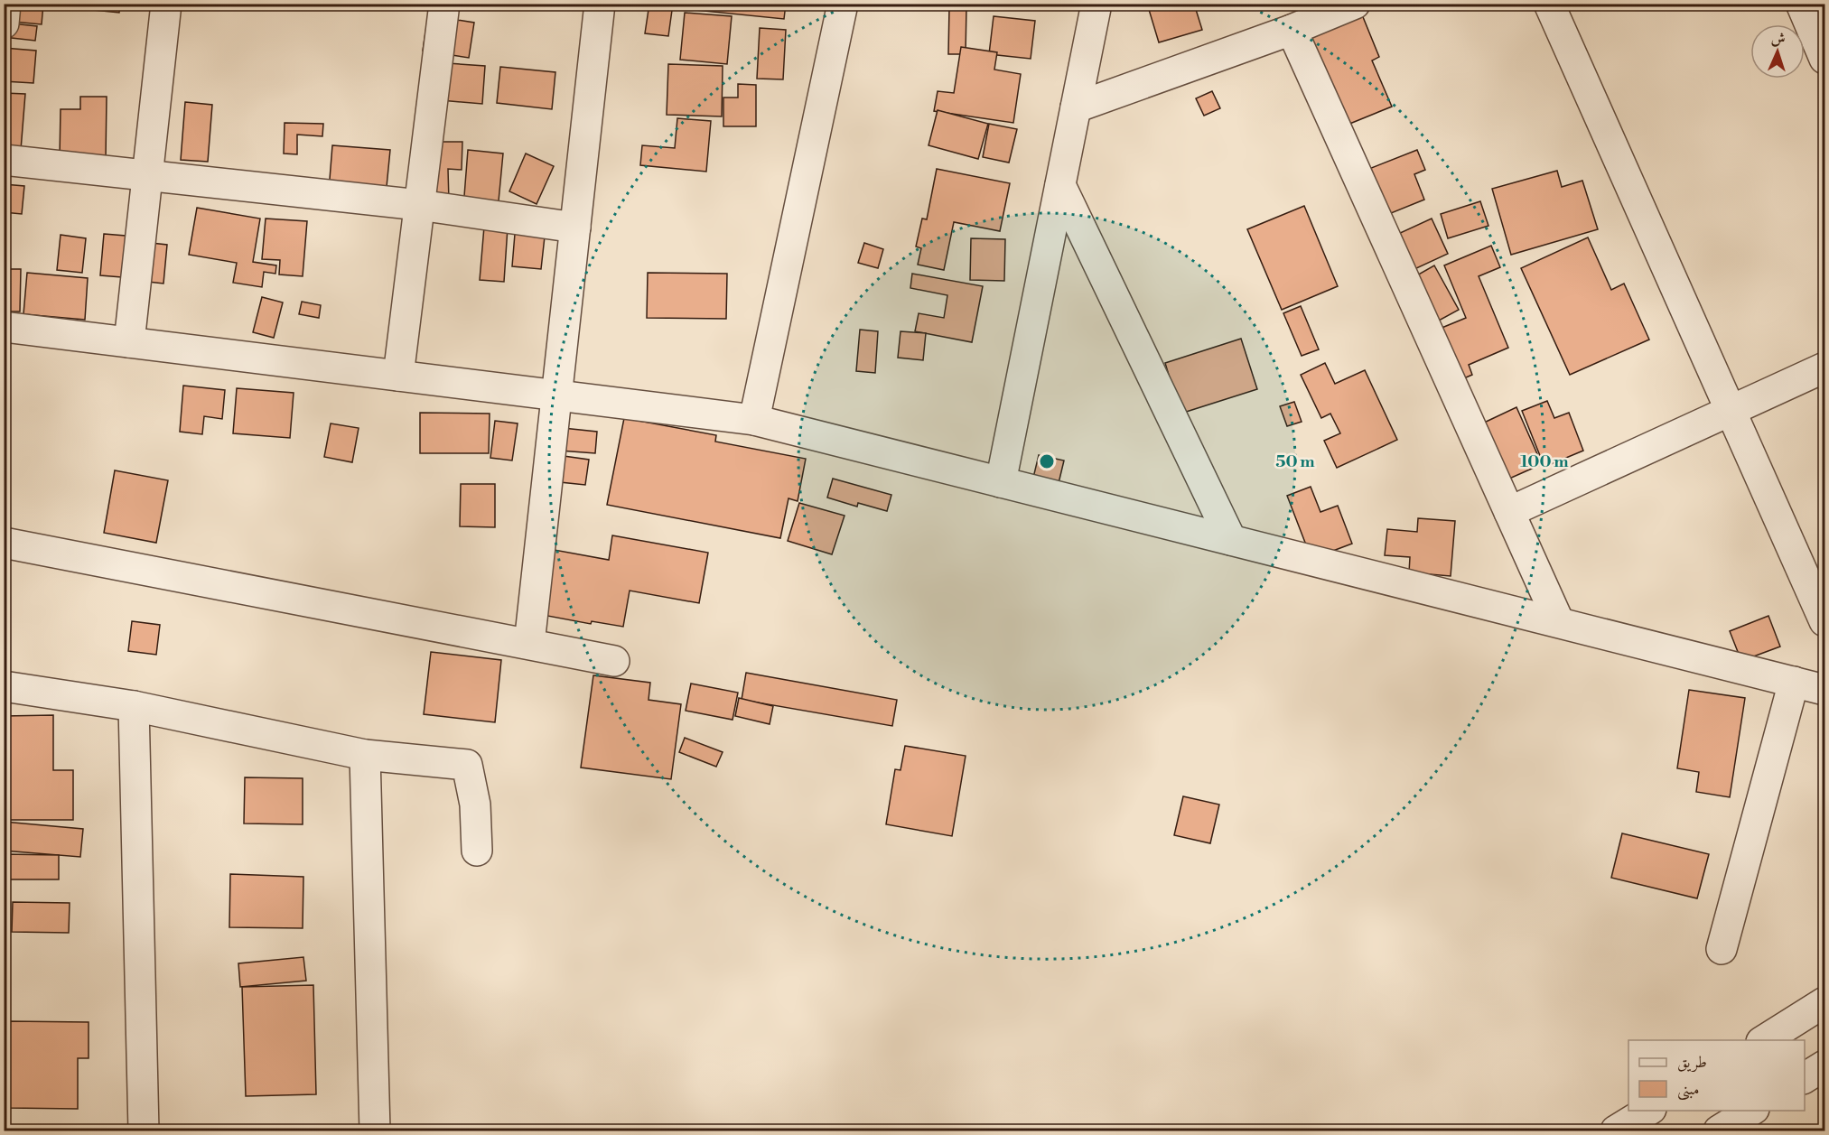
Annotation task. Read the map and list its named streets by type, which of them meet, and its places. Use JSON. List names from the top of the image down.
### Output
{
  "legend": ["طريق", "مبنى"],
  "north": "top",
  "rings": ["50 m", "100 m"]
}
